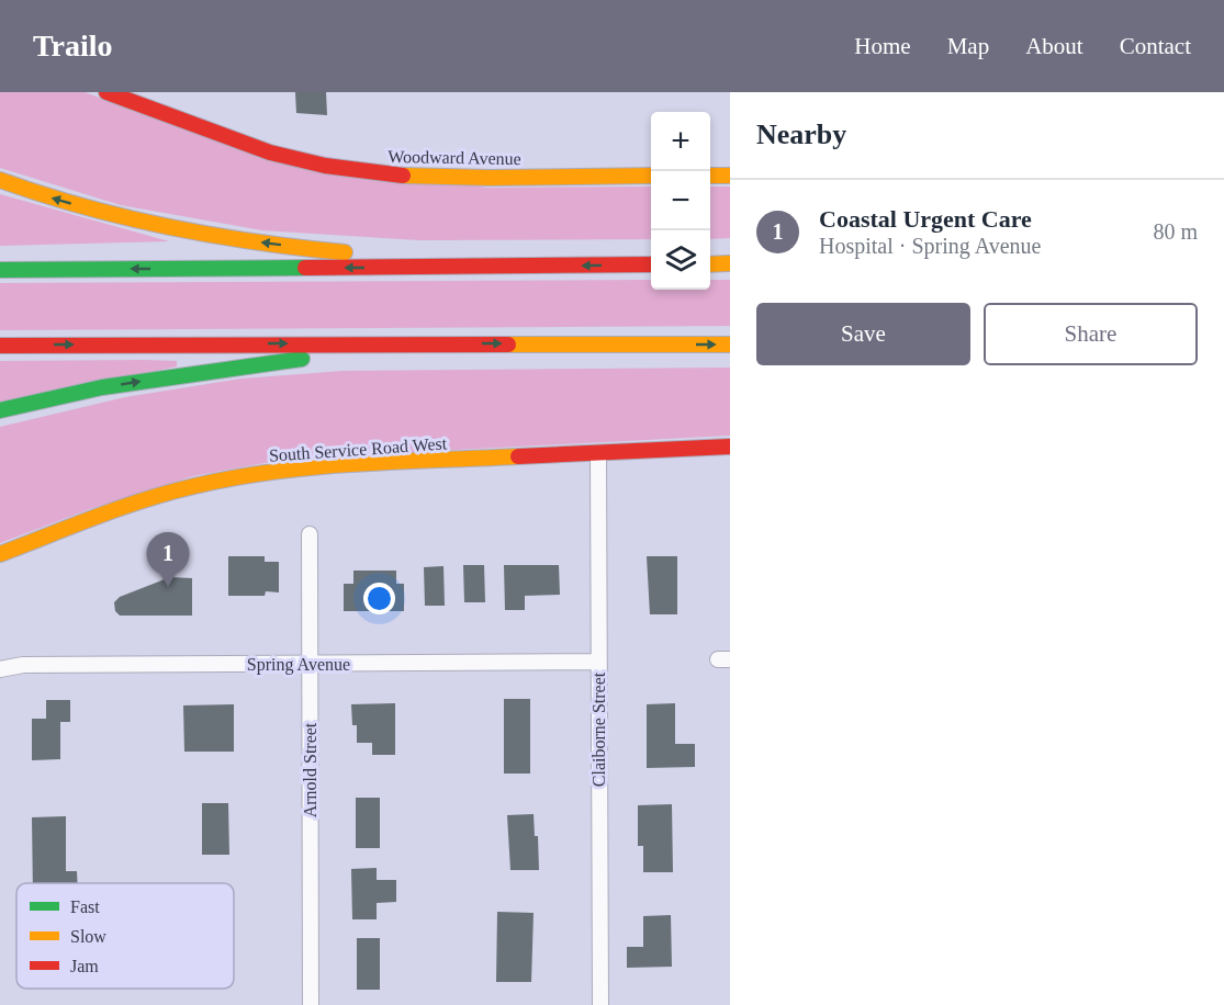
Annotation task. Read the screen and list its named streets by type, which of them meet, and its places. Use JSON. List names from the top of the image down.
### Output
{
  "streets": {
    "main road": ["Woodward Avenue", "South Service Road West"],
    "street": ["Spring Avenue", "Claiborne Street", "Arnold Street"]
  },
  "crossings": [
    ["South Service Road West", "Claiborne Street"],
    ["Spring Avenue", "Claiborne Street"],
    ["Spring Avenue", "Arnold Street"]
  ],
  "legend": ["Fast", "Slow", "Jam"],
  "page": {
    "header": "Trailo",
    "nav": [
      "Home",
      "Map",
      "About",
      "Contact"
    ],
    "heading": "Nearby",
    "map_buttons": ["+", "−"],
    "list": [
      {
        "mark": "1",
        "name": "Coastal Urgent Care",
        "note": "Hospital · Spring Avenue",
        "value": "80 m"
      }
    ],
    "buttons": ["Save", "Share"],
    "pins": "1"
  }
}
